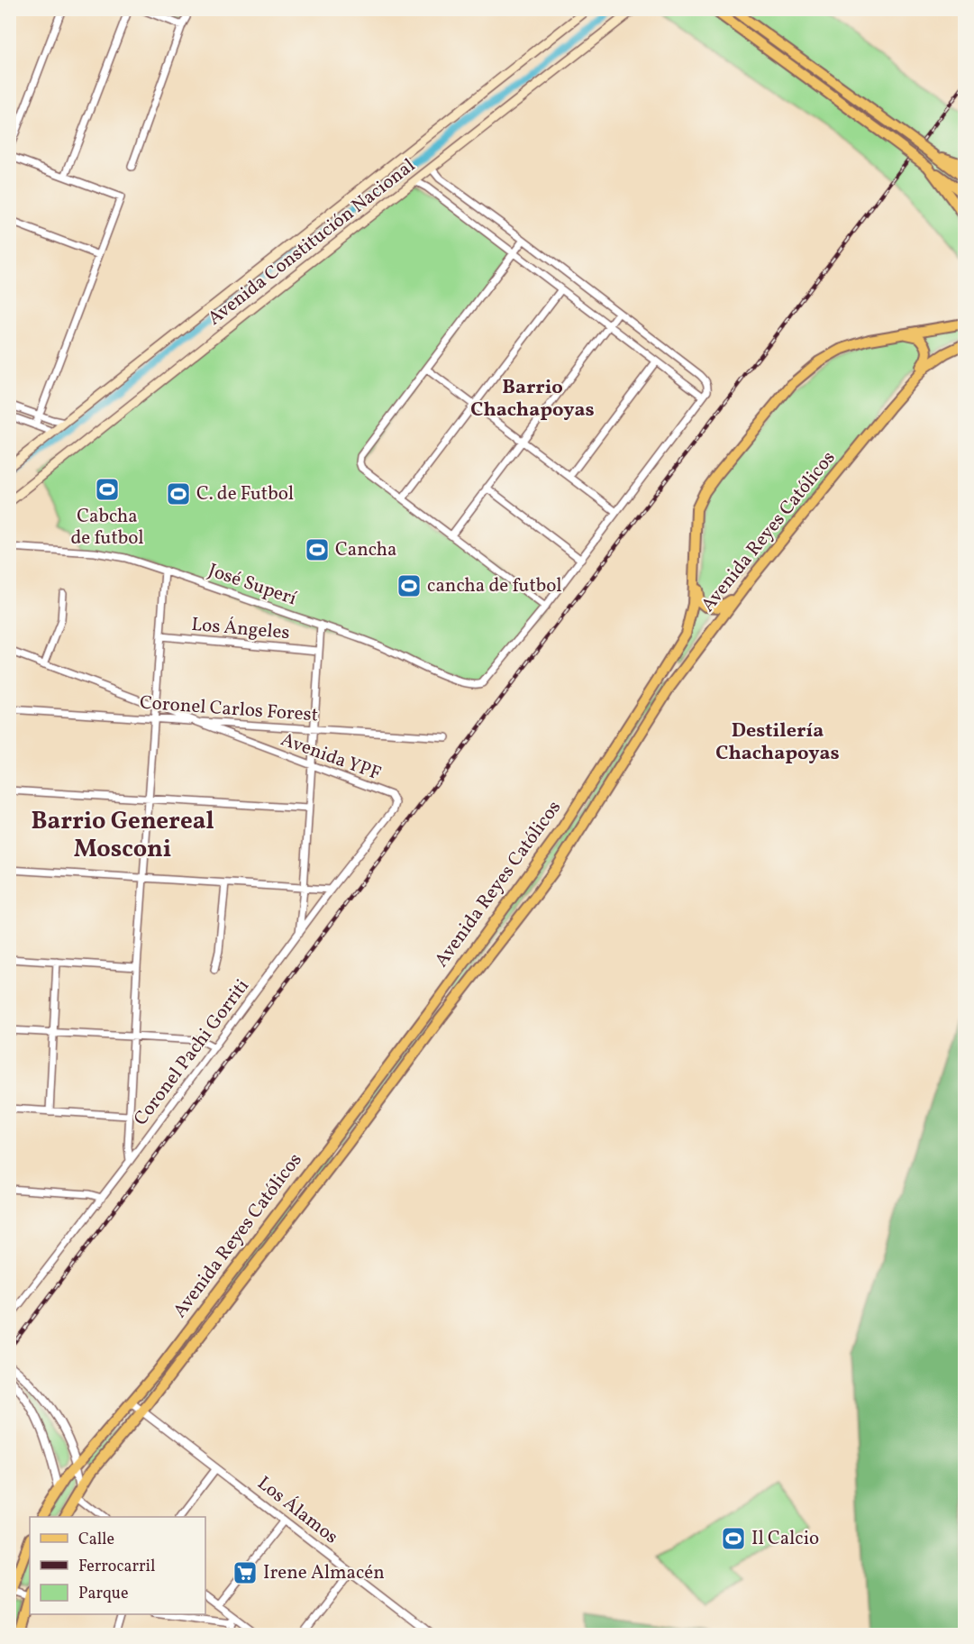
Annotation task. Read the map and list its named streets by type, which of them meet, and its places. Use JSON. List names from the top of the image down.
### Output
{
  "streets": {
    "main road": ["Avenida Constitución Nacional", "Avenida Reyes Católicos"],
    "street": [
      "José Superí",
      "Los Ángeles",
      "Coronel Carlos Forest",
      "Avenida YPF",
      "Coronel Pachi Gorriti",
      "Los Álamos"
    ]
  },
  "crossings": [
    ["Avenida Reyes Católicos", "Los Álamos"],
    ["Coronel Carlos Forest", "Avenida YPF"],
    ["Avenida YPF", "Coronel Pachi Gorriti"]
  ],
  "districts": ["Barrio Chachapoyas", "Destilería Chachapoyas", "Barrio Genereal Mosconi"],
  "places": {
    "sports": [
      "Cabcha de futbol",
      "C. de Futbol",
      "Cancha",
      "cancha de futbol",
      "Il Calcio"
    ],
    "supermarket": ["Irene Almacén"]
  },
  "legend": ["Calle", "Ferrocarril", "Parque"]
}
